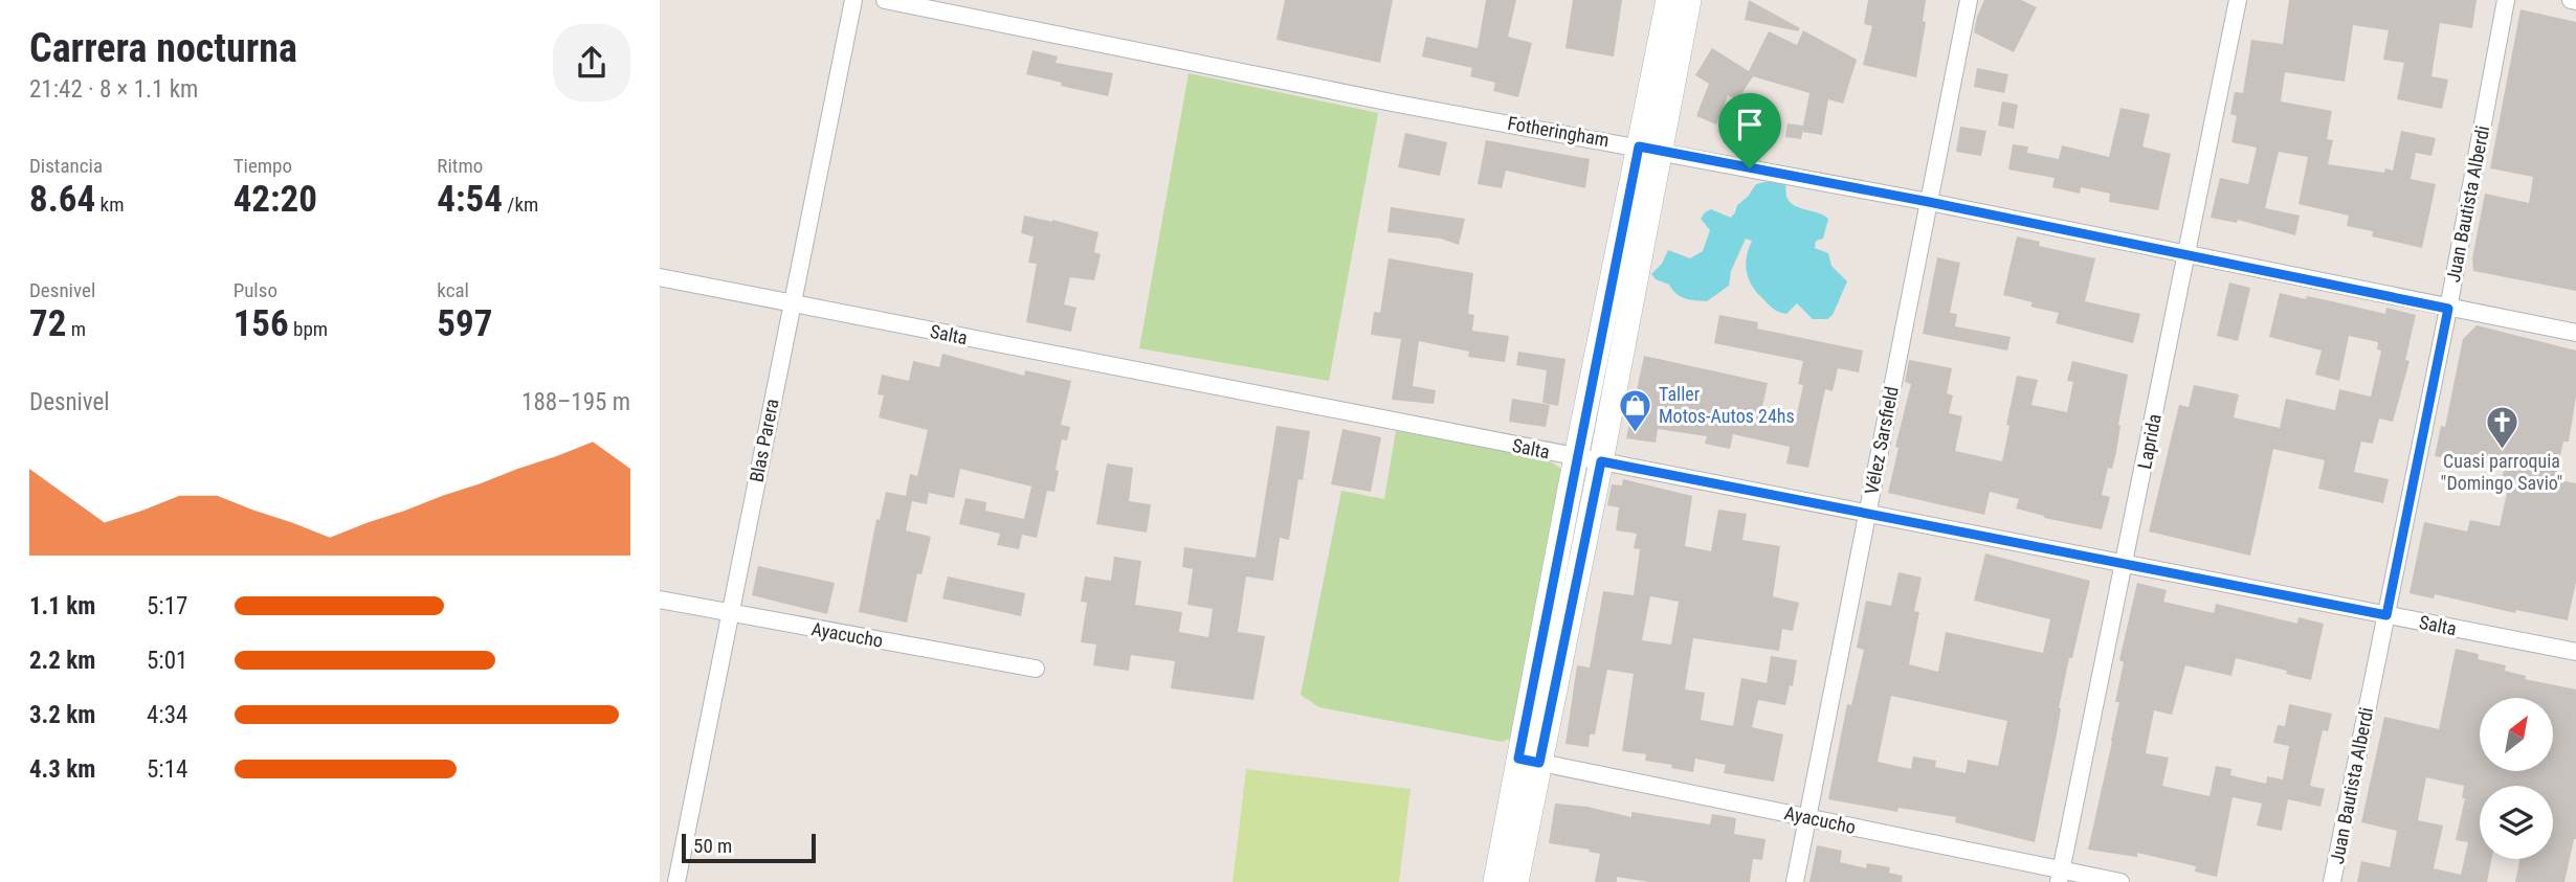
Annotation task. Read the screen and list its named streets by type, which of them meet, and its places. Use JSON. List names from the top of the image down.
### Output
{
  "streets": {
    "street": [
      "Fotheringham",
      "Juan Bautista Alberdi",
      "Salta",
      "Blas Parera",
      "Vélez Sarsfield",
      "Laprida",
      "Ayacucho"
    ]
  },
  "crossings": [
    ["Fotheringham", "Juan Bautista Alberdi"],
    ["Fotheringham", "Vélez Sarsfield"],
    ["Fotheringham", "Laprida"],
    ["Juan Bautista Alberdi", "Salta"],
    ["Salta", "Blas Parera"],
    ["Salta", "Vélez Sarsfield"],
    ["Salta", "Laprida"],
    ["Blas Parera", "Ayacucho"],
    ["Vélez Sarsfield", "Ayacucho"],
    ["Laprida", "Ayacucho"]
  ],
  "places": {
    "shop": ["Taller Motos-Autos 24hs"],
    "church": ["Cuasi parroquia \"Domingo Savio\""]
  },
  "scale_bar": "50 m",
  "north": "top right",
  "page": {
    "heading": ["Carrera nocturna", "21:42 · 8 × 1.1 km"],
    "stats": [
      ["Distancia", "8.64 km"],
      ["Tiempo", "42:20"],
      ["Ritmo", "4:54 /km"],
      ["Desnivel", "72 m"],
      ["Pulso", "156 bpm"],
      ["kcal", "597"]
    ],
    "chart": ["Desnivel", "188–195 m"],
    "list": [
      {
        "name": "1.1 km",
        "note": "5:17"
      },
      {
        "name": "2.2 km",
        "note": "5:01"
      },
      {
        "name": "3.2 km",
        "note": "4:34"
      },
      {
        "name": "4.3 km",
        "note": "5:14"
      }
    ],
    "scale": "50 m"
  }
}
